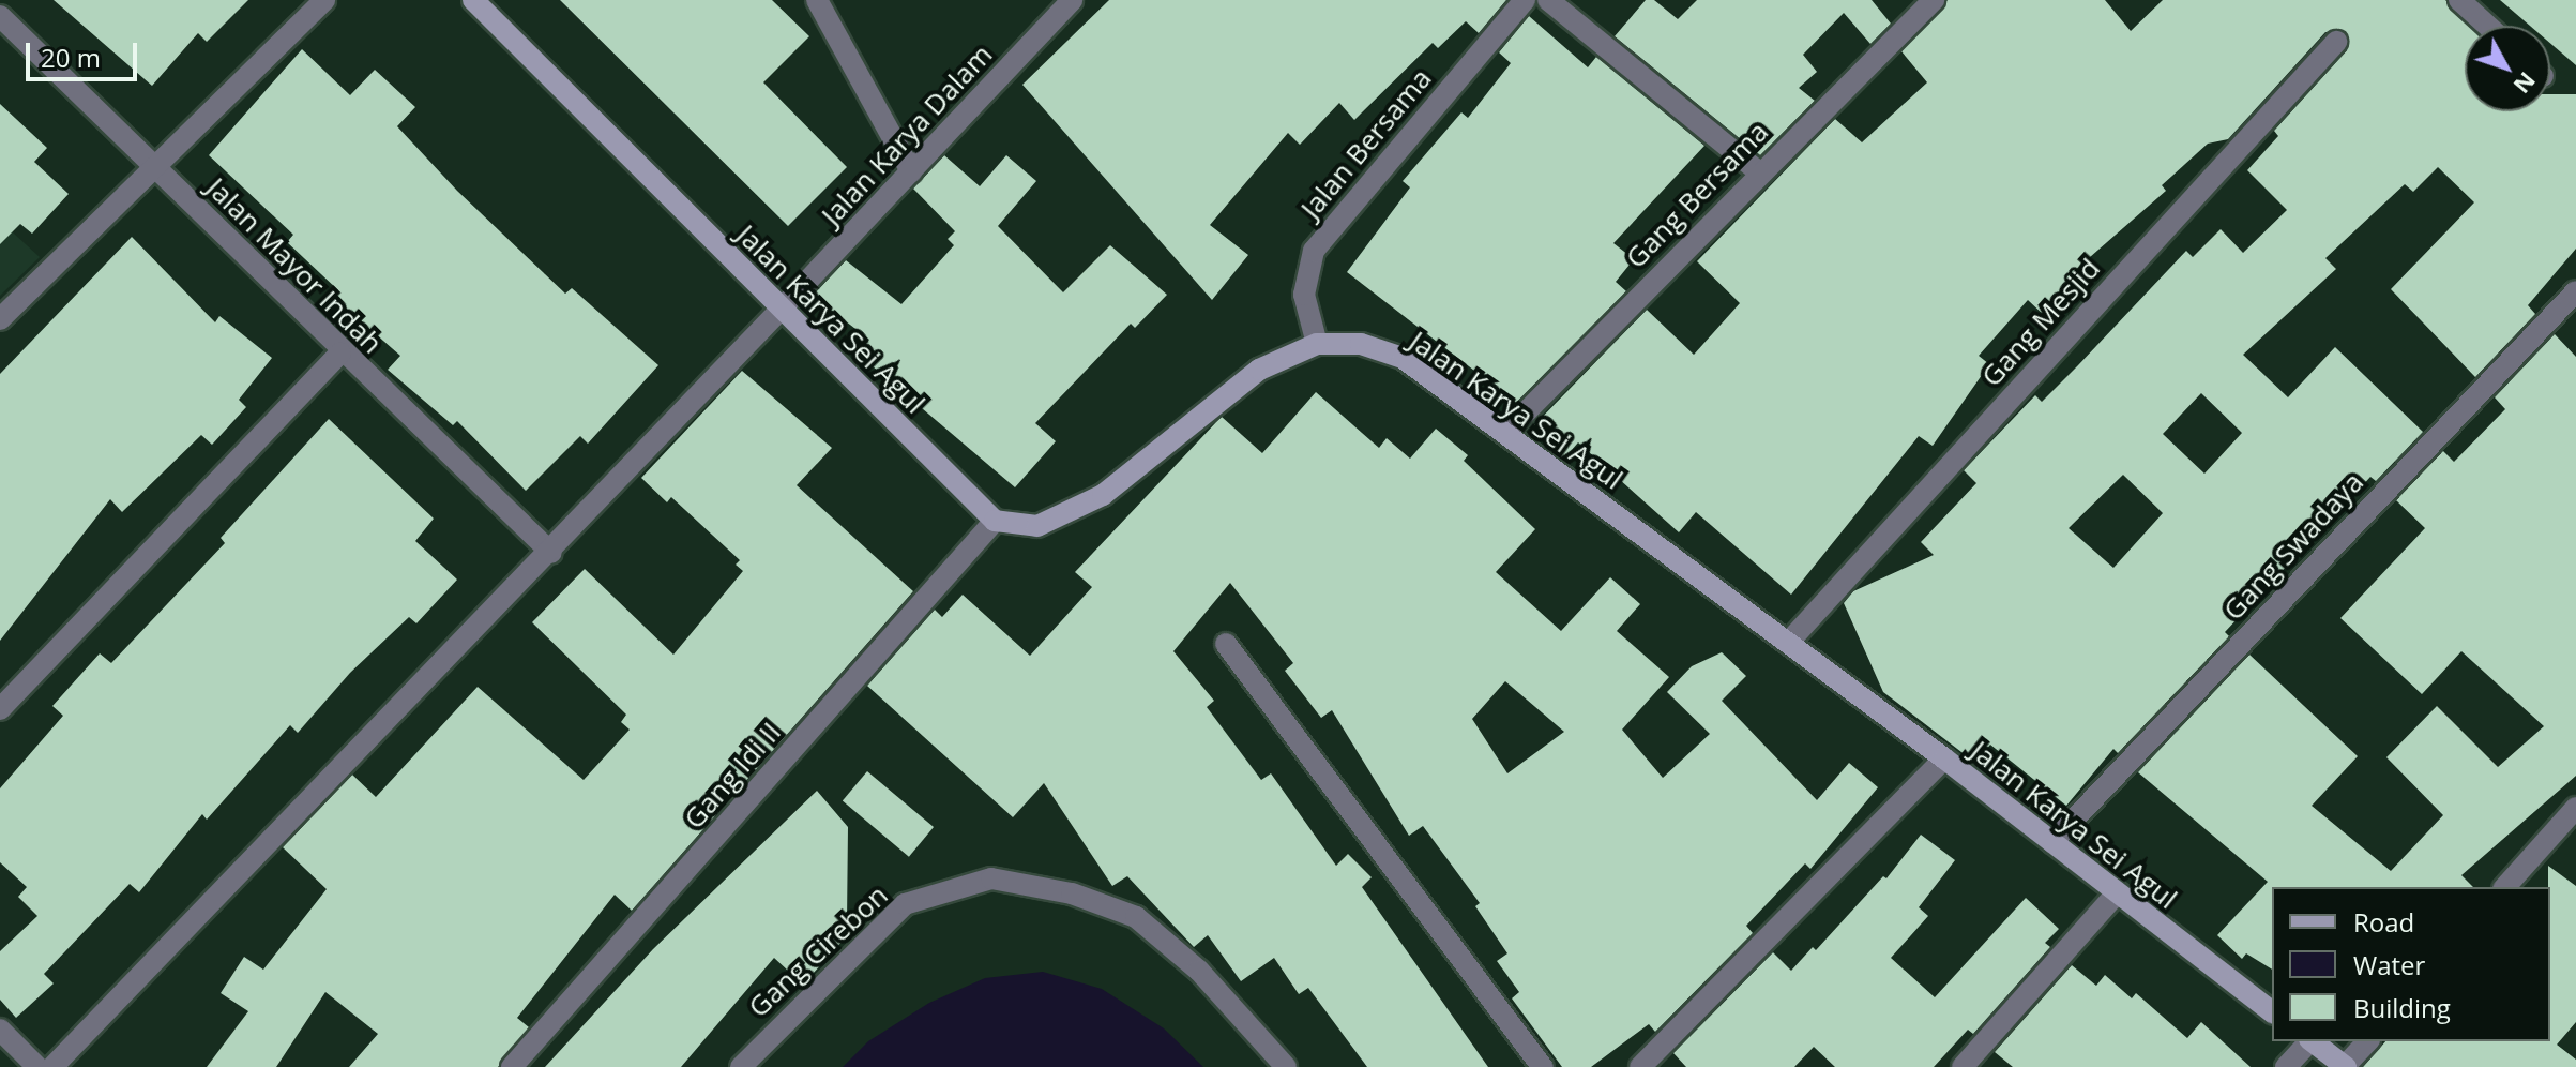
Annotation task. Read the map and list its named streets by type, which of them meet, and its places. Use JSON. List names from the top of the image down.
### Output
{
  "streets": {
    "main road": ["Jalan Karya Sei Agul"],
    "street": [
      "Jalan Karya Dalam",
      "Jalan Bersama",
      "Gang Bersama",
      "Jalan Mayor Indah",
      "Gang Mesjid",
      "Gang Swadaya",
      "Gang Idi II",
      "Gang Cirebon"
    ]
  },
  "crossings": [
    ["Jalan Karya Dalam", "Jalan Mayor Indah"],
    ["Jalan Karya Dalam", "Jalan Karya Sei Agul"],
    ["Jalan Bersama", "Jalan Karya Sei Agul"],
    ["Gang Bersama", "Jalan Karya Sei Agul"],
    ["Jalan Karya Sei Agul", "Gang Mesjid"],
    ["Jalan Karya Sei Agul", "Gang Swadaya"],
    ["Jalan Karya Sei Agul", "Gang Idi II"]
  ],
  "legend": ["Road", "Water", "Building"],
  "scale_bar": "20 m",
  "north": "bottom right"
}
